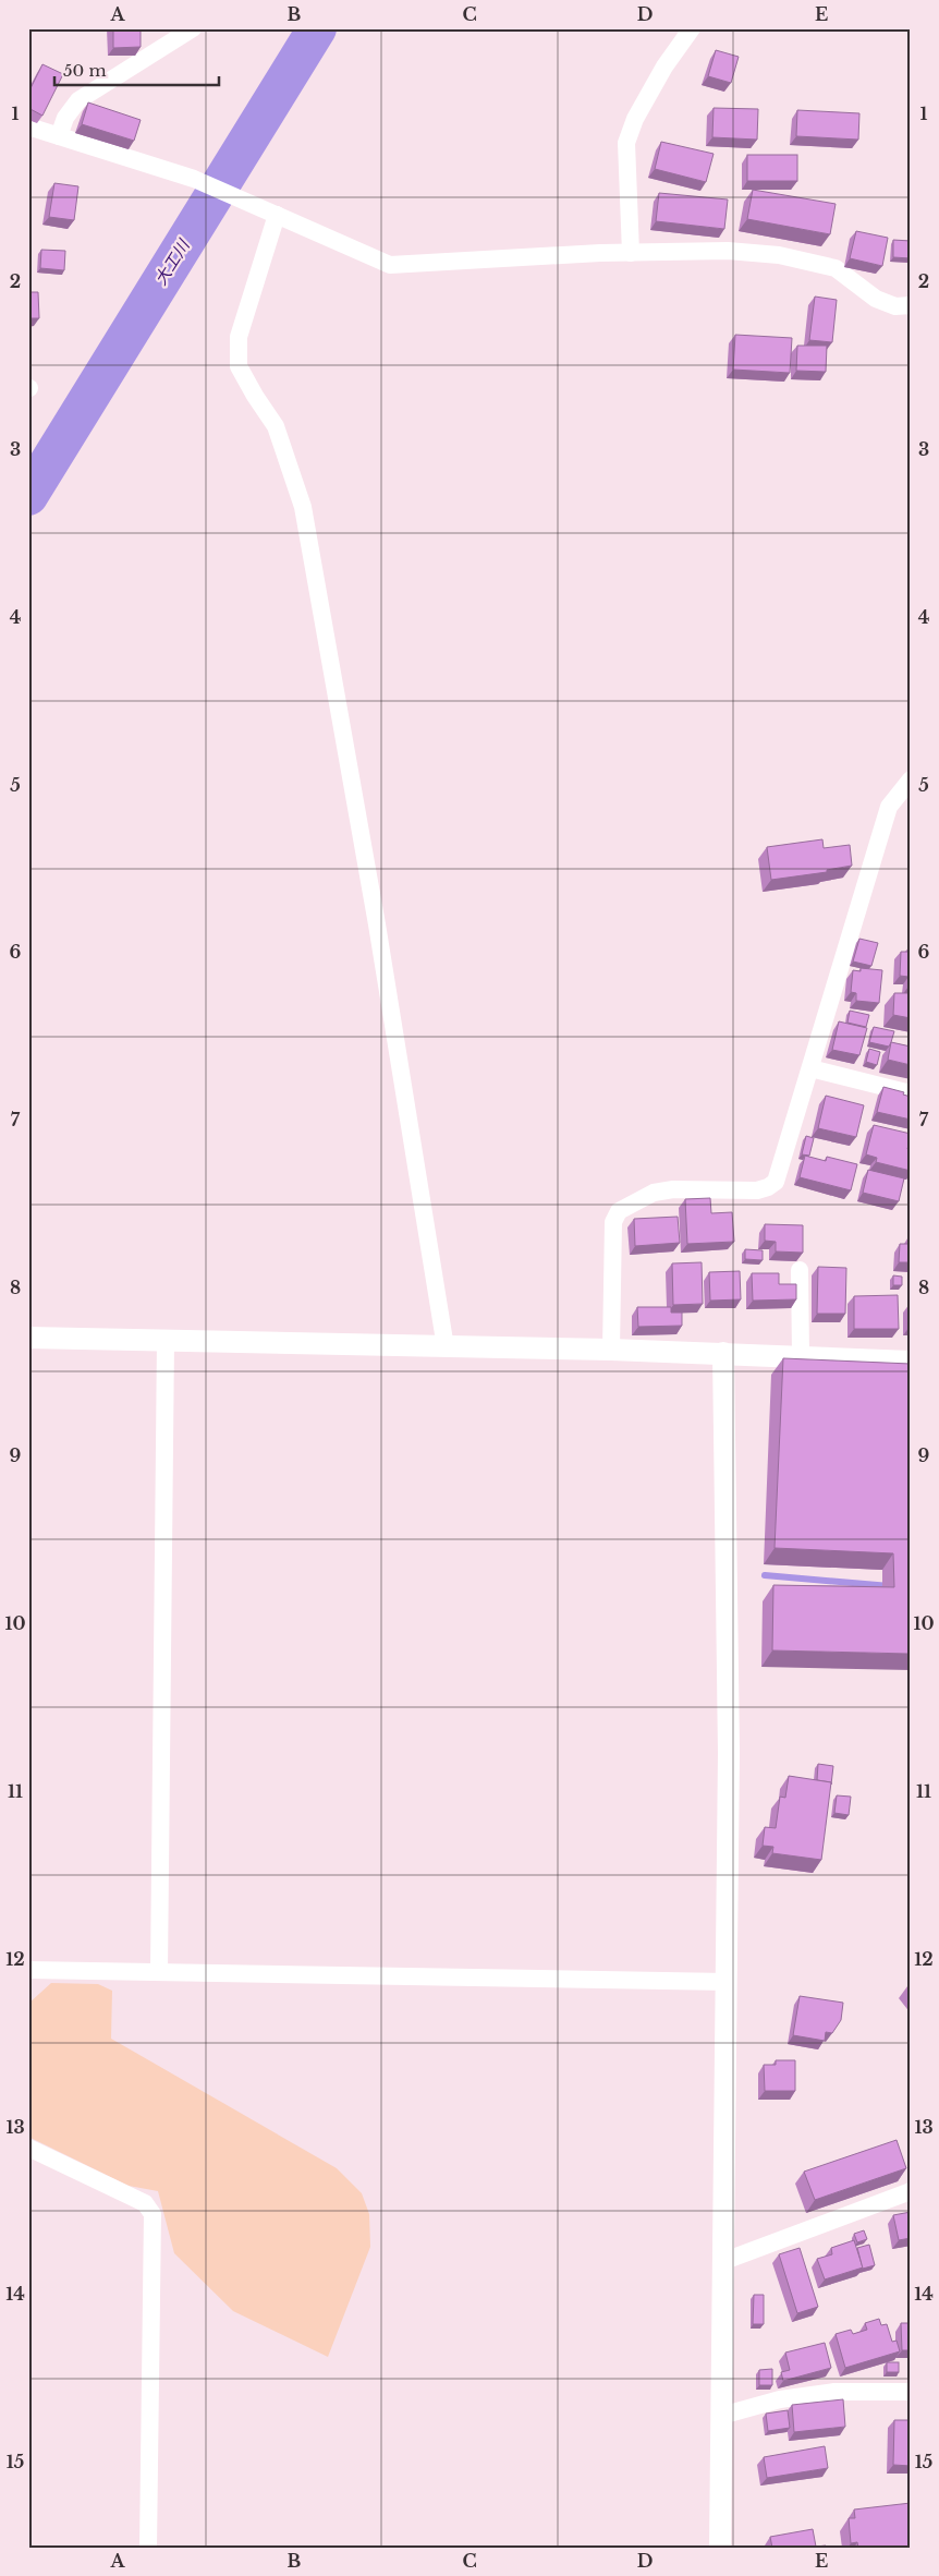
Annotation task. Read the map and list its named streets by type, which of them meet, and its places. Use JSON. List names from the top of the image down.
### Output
{
  "water": ["大工川"],
  "scale_bar": "50 m",
  "grid": {
    "columns": [
      "A",
      "B",
      "C",
      "D",
      "E"
    ],
    "rows": [
      "1",
      "2",
      "3",
      "4",
      "5",
      "6",
      "7",
      "8",
      "9",
      "10",
      "11",
      "12",
      "13",
      "14",
      "15"
    ]
  }
}
